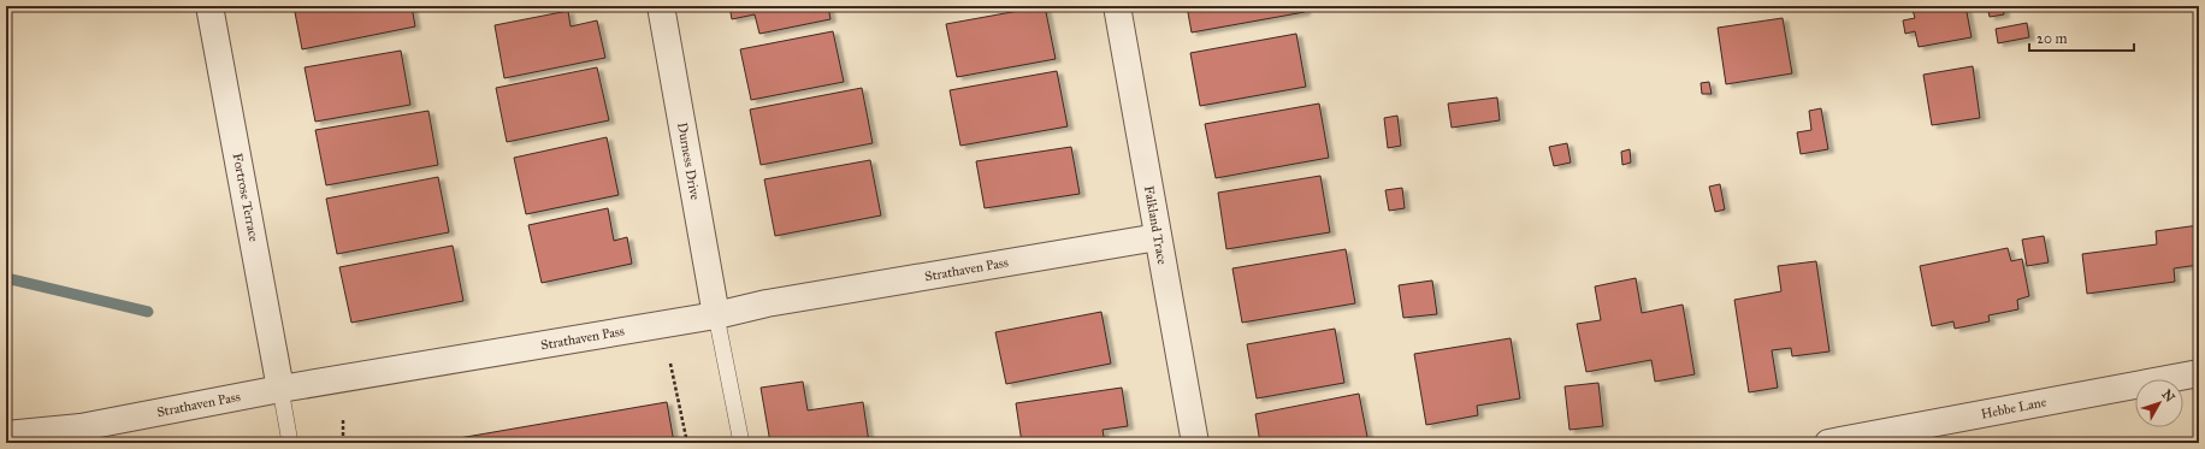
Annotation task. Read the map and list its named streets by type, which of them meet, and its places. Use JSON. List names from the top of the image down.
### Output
{
  "streets": {
    "street": [
      "Durness Drive",
      "Fortrose Terrace",
      "Falkland Trace",
      "Strathaven Pass",
      "Hebbe Lane"
    ]
  },
  "crossings": [
    ["Durness Drive", "Strathaven Pass"],
    ["Fortrose Terrace", "Strathaven Pass"],
    ["Falkland Trace", "Strathaven Pass"]
  ],
  "scale_bar": "20 m",
  "north": "top right"
}
